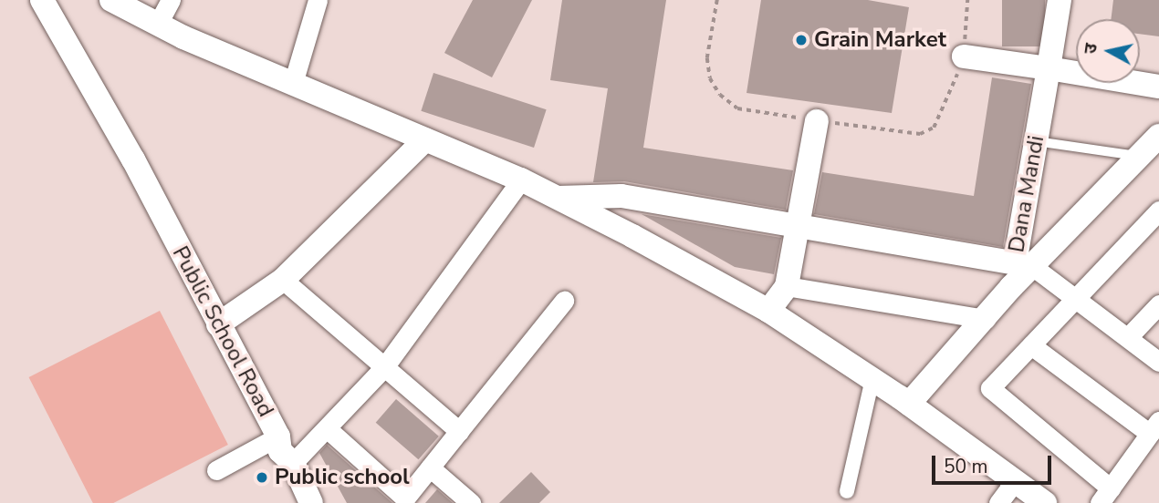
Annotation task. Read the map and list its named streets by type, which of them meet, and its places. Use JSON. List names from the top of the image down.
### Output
{
  "streets": {
    "street": ["Dana Mandi", "Public School Road"]
  },
  "places": ["Grain Market", "Public school"],
  "scale_bar": "50 m",
  "north": "left"
}
